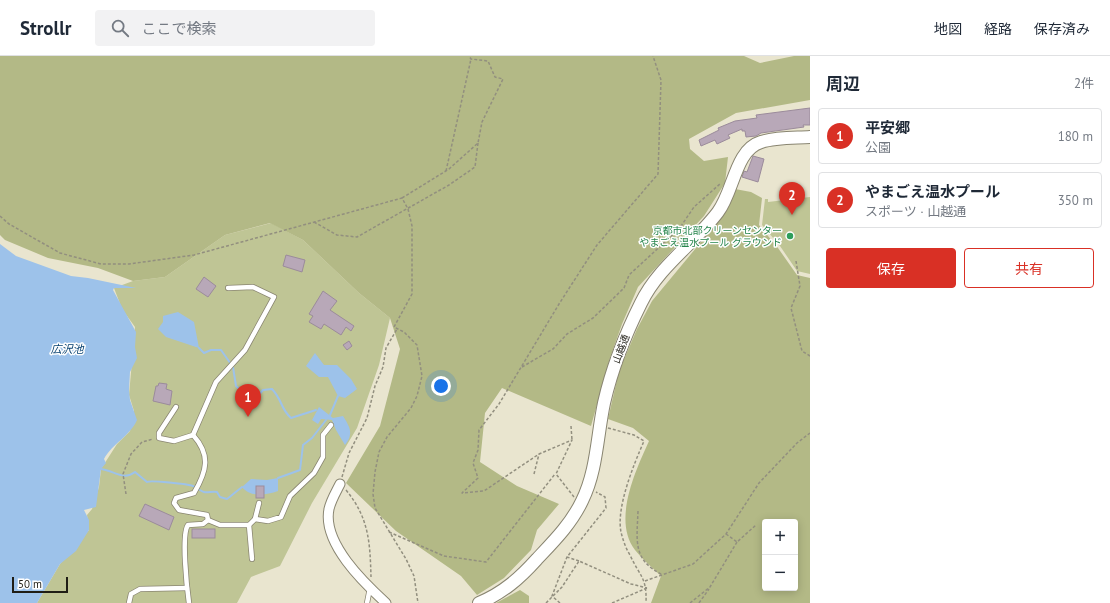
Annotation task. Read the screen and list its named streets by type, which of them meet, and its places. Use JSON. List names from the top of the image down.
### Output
{
  "streets": {
    "street": ["山越通"]
  },
  "water": ["広沢池"],
  "places": ["京都市北部クリーンセンター やまごえ温水プール グラウンド"],
  "scale_bar": "50 m",
  "page": {
    "header": "Strollr",
    "search": "ここで検索",
    "nav": ["地図", "経路", "保存済み"],
    "heading": ["周辺", "2件"],
    "list": [
      {
        "mark": "1",
        "name": "平安郷",
        "note": "公園",
        "value": "180 m"
      },
      {
        "mark": "2",
        "name": "やまごえ温水プール",
        "note": "スポーツ · 山越通",
        "value": "350 m"
      }
    ],
    "pins": ["2", "1"],
    "buttons": ["保存", "共有"],
    "map_buttons": ["+", "−"],
    "scale": "50 m"
  }
}
